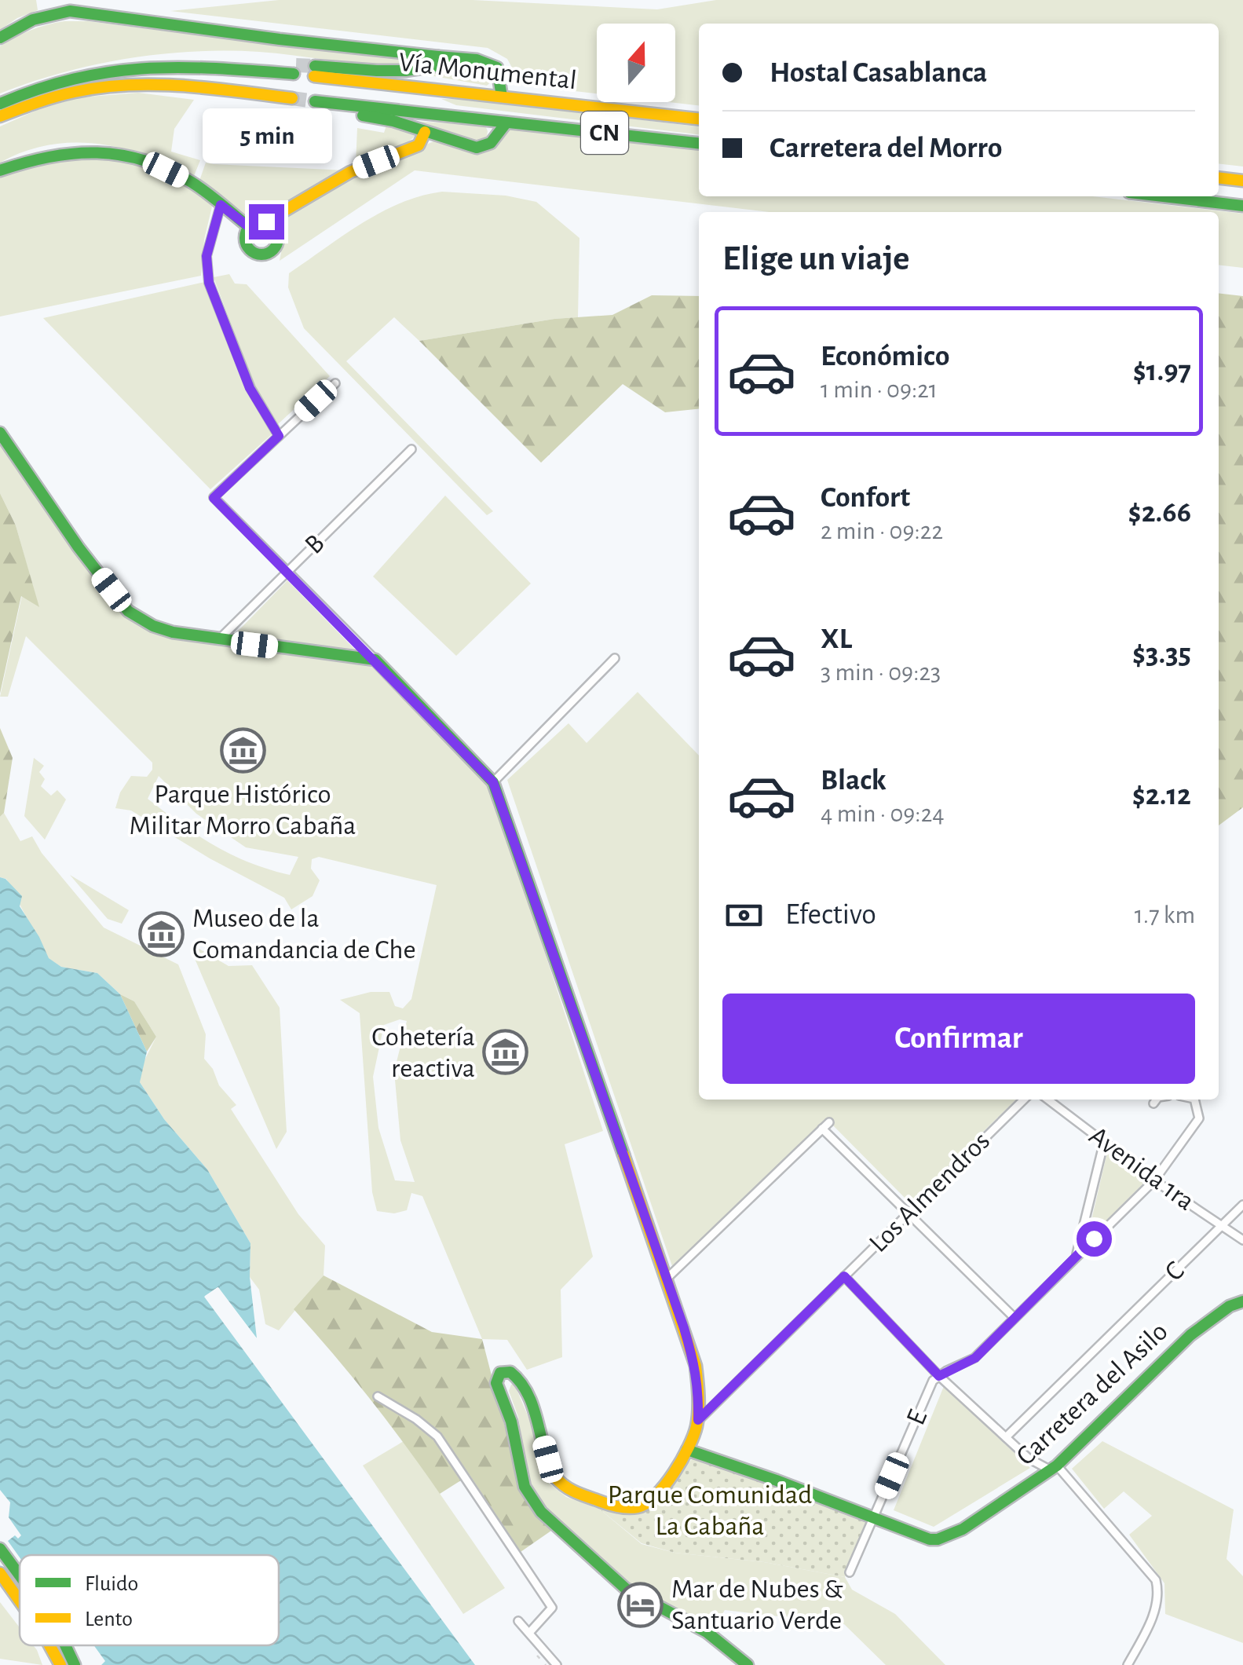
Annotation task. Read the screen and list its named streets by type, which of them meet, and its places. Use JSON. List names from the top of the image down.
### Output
{
  "streets": {
    "main road": ["Vía Monumental", "CN", "Carretera del Asilo"],
    "street": [
      "B",
      "Avenida 1ra",
      "Los Almendros",
      "C",
      "E"
    ]
  },
  "crossings": [
    ["Avenida 1ra", "C"],
    ["Avenida 1ra", "E"],
    ["Carretera del Asilo", "E"]
  ],
  "parks": ["Parque Comunidad La Cabaña"],
  "places": {
    "museum": ["Parque Histórico Militar Morro Cabaña", "Museo de la Comandancia de Che", "Cohetería reactiva"],
    "hotel": ["Mar de Nubes & Santuario Verde"]
  },
  "legend": ["Fluido", "Lento"],
  "north": "top",
  "page": {
    "banner": ["Hostal Casablanca", "Carretera del Morro"],
    "bubble": "5 min",
    "heading": "Elige un viaje",
    "list": [
      {
        "name": "Económico",
        "note": "1 min · 09:21",
        "value": "$1.97"
      },
      {
        "name": "Confort",
        "note": "2 min · 09:22",
        "value": "$2.66"
      },
      {
        "name": "XL",
        "note": "3 min · 09:23",
        "value": "$3.35"
      },
      {
        "name": "Black",
        "note": "4 min · 09:24",
        "value": "$2.12"
      }
    ],
    "pay": ["Efectivo", "1.7 km"],
    "buttons": "Confirmar"
  }
}
